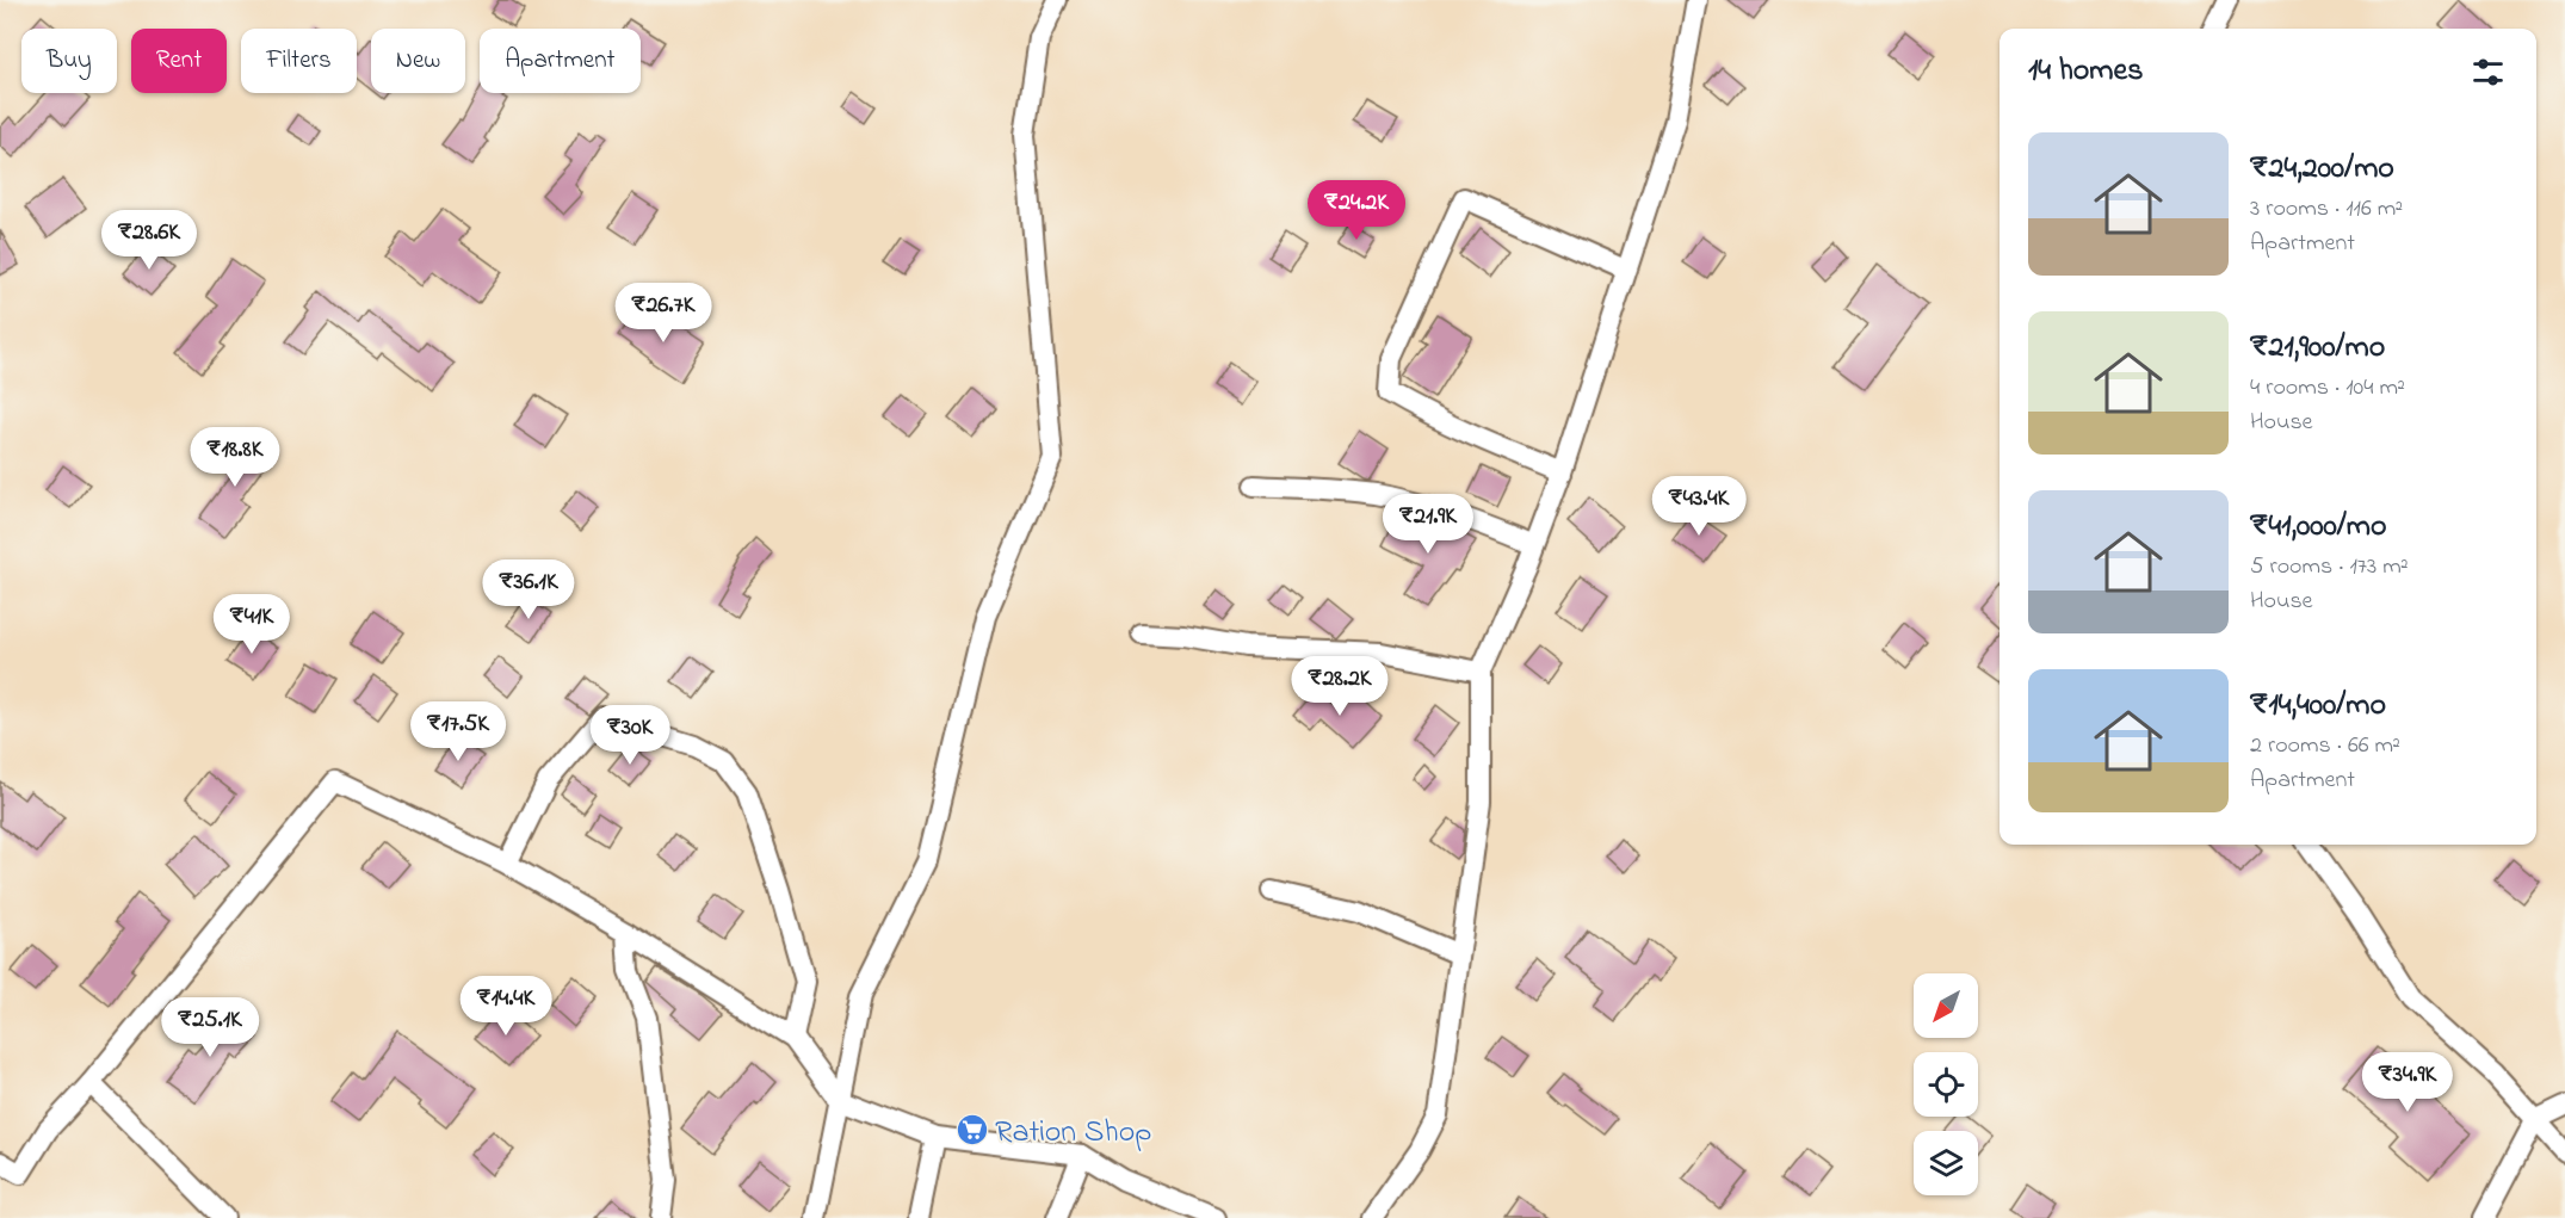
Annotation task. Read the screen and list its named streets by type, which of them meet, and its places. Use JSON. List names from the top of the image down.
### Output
{
  "places": {
    "supermarket": ["Ration Shop"]
  },
  "north": "bottom left",
  "page": {
    "chip": [
      "Buy",
      "Rent",
      "Filters",
      "New",
      "Apartment"
    ],
    "heading": "14 homes",
    "list": [
      {
        "name": "₹24,200/mo",
        "note": "3 rooms · 116 m² · Apartment"
      },
      {
        "name": "₹21,900/mo",
        "note": "4 rooms · 104 m² · House"
      },
      {
        "name": "₹41,000/mo",
        "note": "5 rooms · 173 m² · House"
      },
      {
        "name": "₹14,400/mo",
        "note": "2 rooms · 66 m² · Apartment"
      }
    ],
    "price": [
      "₹24.2K",
      "₹28.6K",
      "₹26.7K",
      "₹18.8K",
      "₹43.4K",
      "₹21.9K",
      "₹36.1K",
      "₹41K",
      "₹28.2K",
      "₹17.5K",
      "₹30K",
      "₹14.4K",
      "₹25.1K",
      "₹34.9K"
    ]
  }
}
